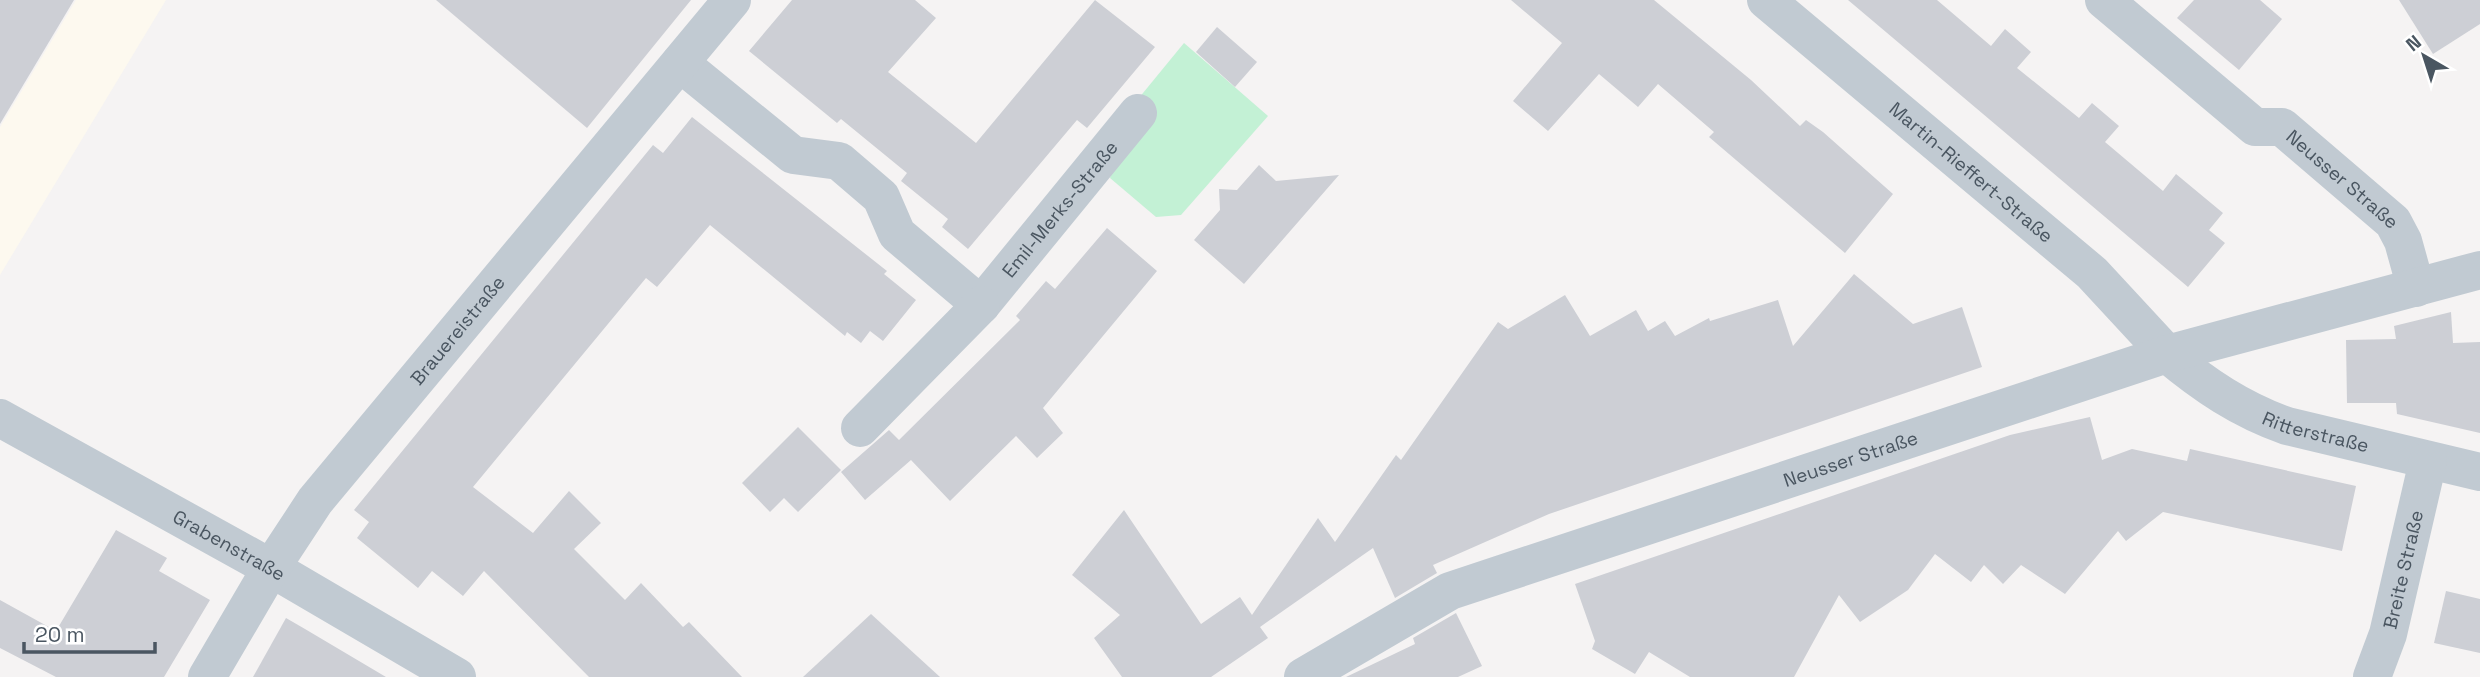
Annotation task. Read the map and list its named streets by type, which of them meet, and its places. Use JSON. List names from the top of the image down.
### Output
{
  "streets": {
    "street": [
      "Martin-Rieffert-Straße",
      "Neusser Straße",
      "Emil-Merks-Straße",
      "Brauereistraße",
      "Ritterstraße",
      "Grabenstraße",
      "Breite Straße"
    ]
  },
  "crossings": [
    ["Martin-Rieffert-Straße", "Neusser Straße"],
    ["Martin-Rieffert-Straße", "Ritterstraße"],
    ["Neusser Straße", "Ritterstraße"],
    ["Brauereistraße", "Grabenstraße"],
    ["Ritterstraße", "Breite Straße"]
  ],
  "scale_bar": "20 m",
  "north": "top left"
}
